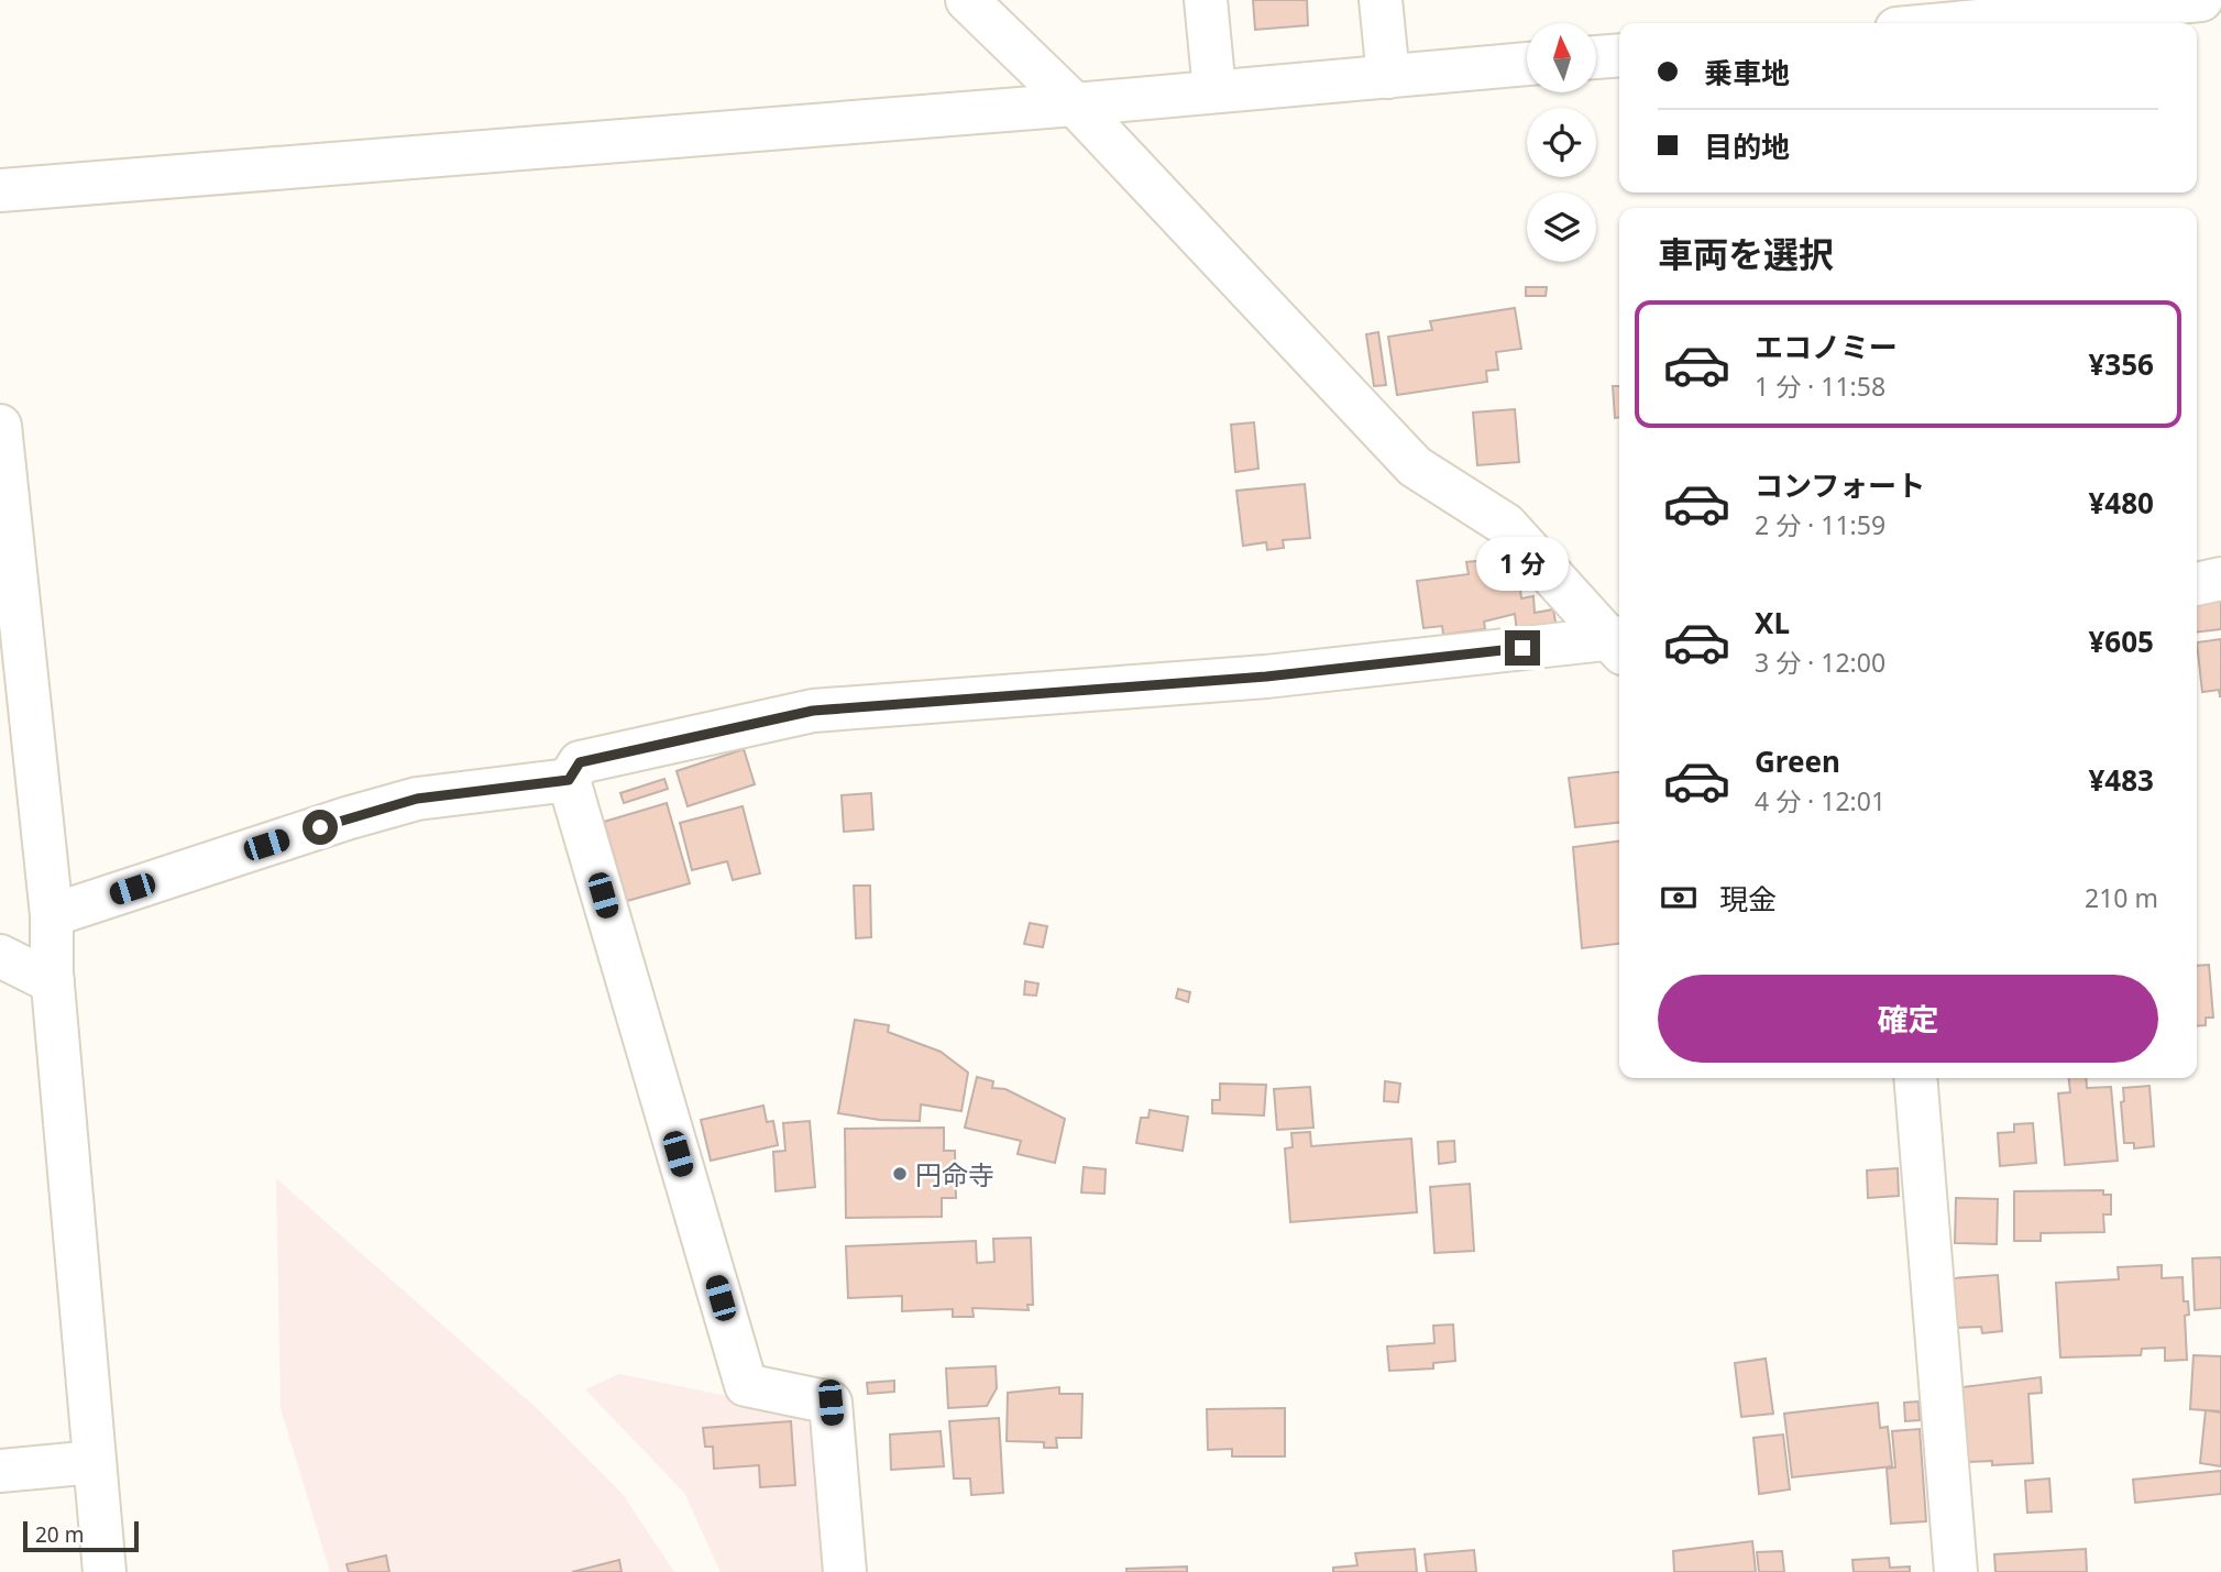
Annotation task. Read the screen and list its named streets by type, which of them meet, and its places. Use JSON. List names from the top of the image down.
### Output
{
  "places": ["円命寺"],
  "scale_bar": "20 m",
  "north": "top",
  "page": {
    "banner": ["乗車地", "目的地"],
    "heading": "車両を選択",
    "list": [
      {
        "name": "エコノミー",
        "note": "1 分 · 11:58",
        "value": "¥356"
      },
      {
        "name": "コンフォート",
        "note": "2 分 · 11:59",
        "value": "¥480"
      },
      {
        "name": "XL",
        "note": "3 分 · 12:00",
        "value": "¥605"
      },
      {
        "name": "Green",
        "note": "4 分 · 12:01",
        "value": "¥483"
      }
    ],
    "bubble": "1 分",
    "pay": ["現金", "210 m"],
    "buttons": "確定",
    "scale": "20 m"
  }
}
